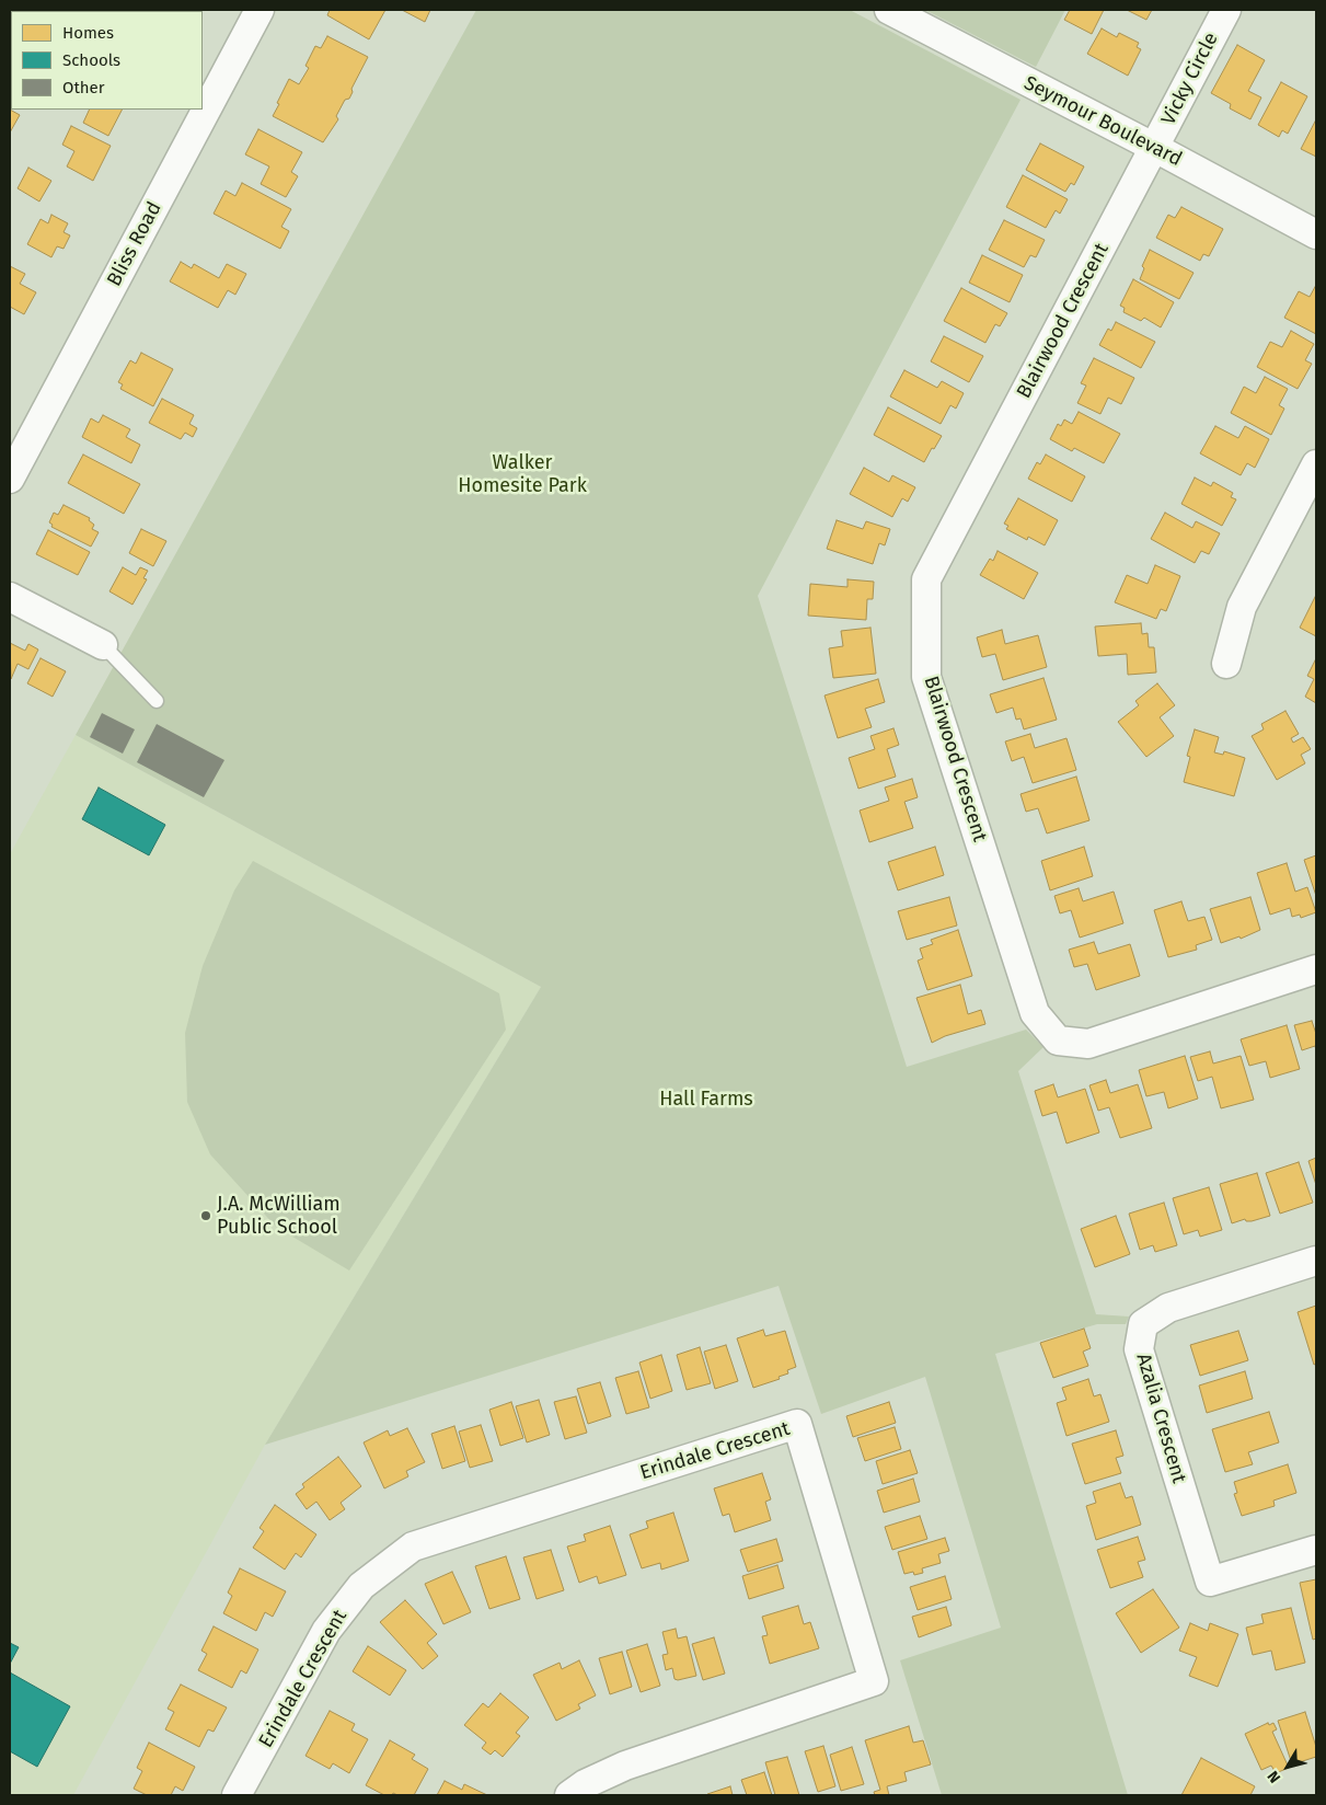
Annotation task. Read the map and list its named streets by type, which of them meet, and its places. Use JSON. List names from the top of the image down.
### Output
{
  "streets": {
    "street": [
      "Vicky Circle",
      "Seymour Boulevard",
      "Bliss Road",
      "Blairwood Crescent",
      "Azalia Crescent",
      "Erindale Crescent"
    ]
  },
  "crossings": [
    ["Vicky Circle", "Seymour Boulevard"],
    ["Vicky Circle", "Blairwood Crescent"],
    ["Seymour Boulevard", "Blairwood Crescent"]
  ],
  "parks": ["Walker Homesite Park", "Hall Farms"],
  "places": ["J.A. McWilliam Public School"],
  "legend": ["Homes", "Schools", "Other"],
  "north": "bottom left"
}
